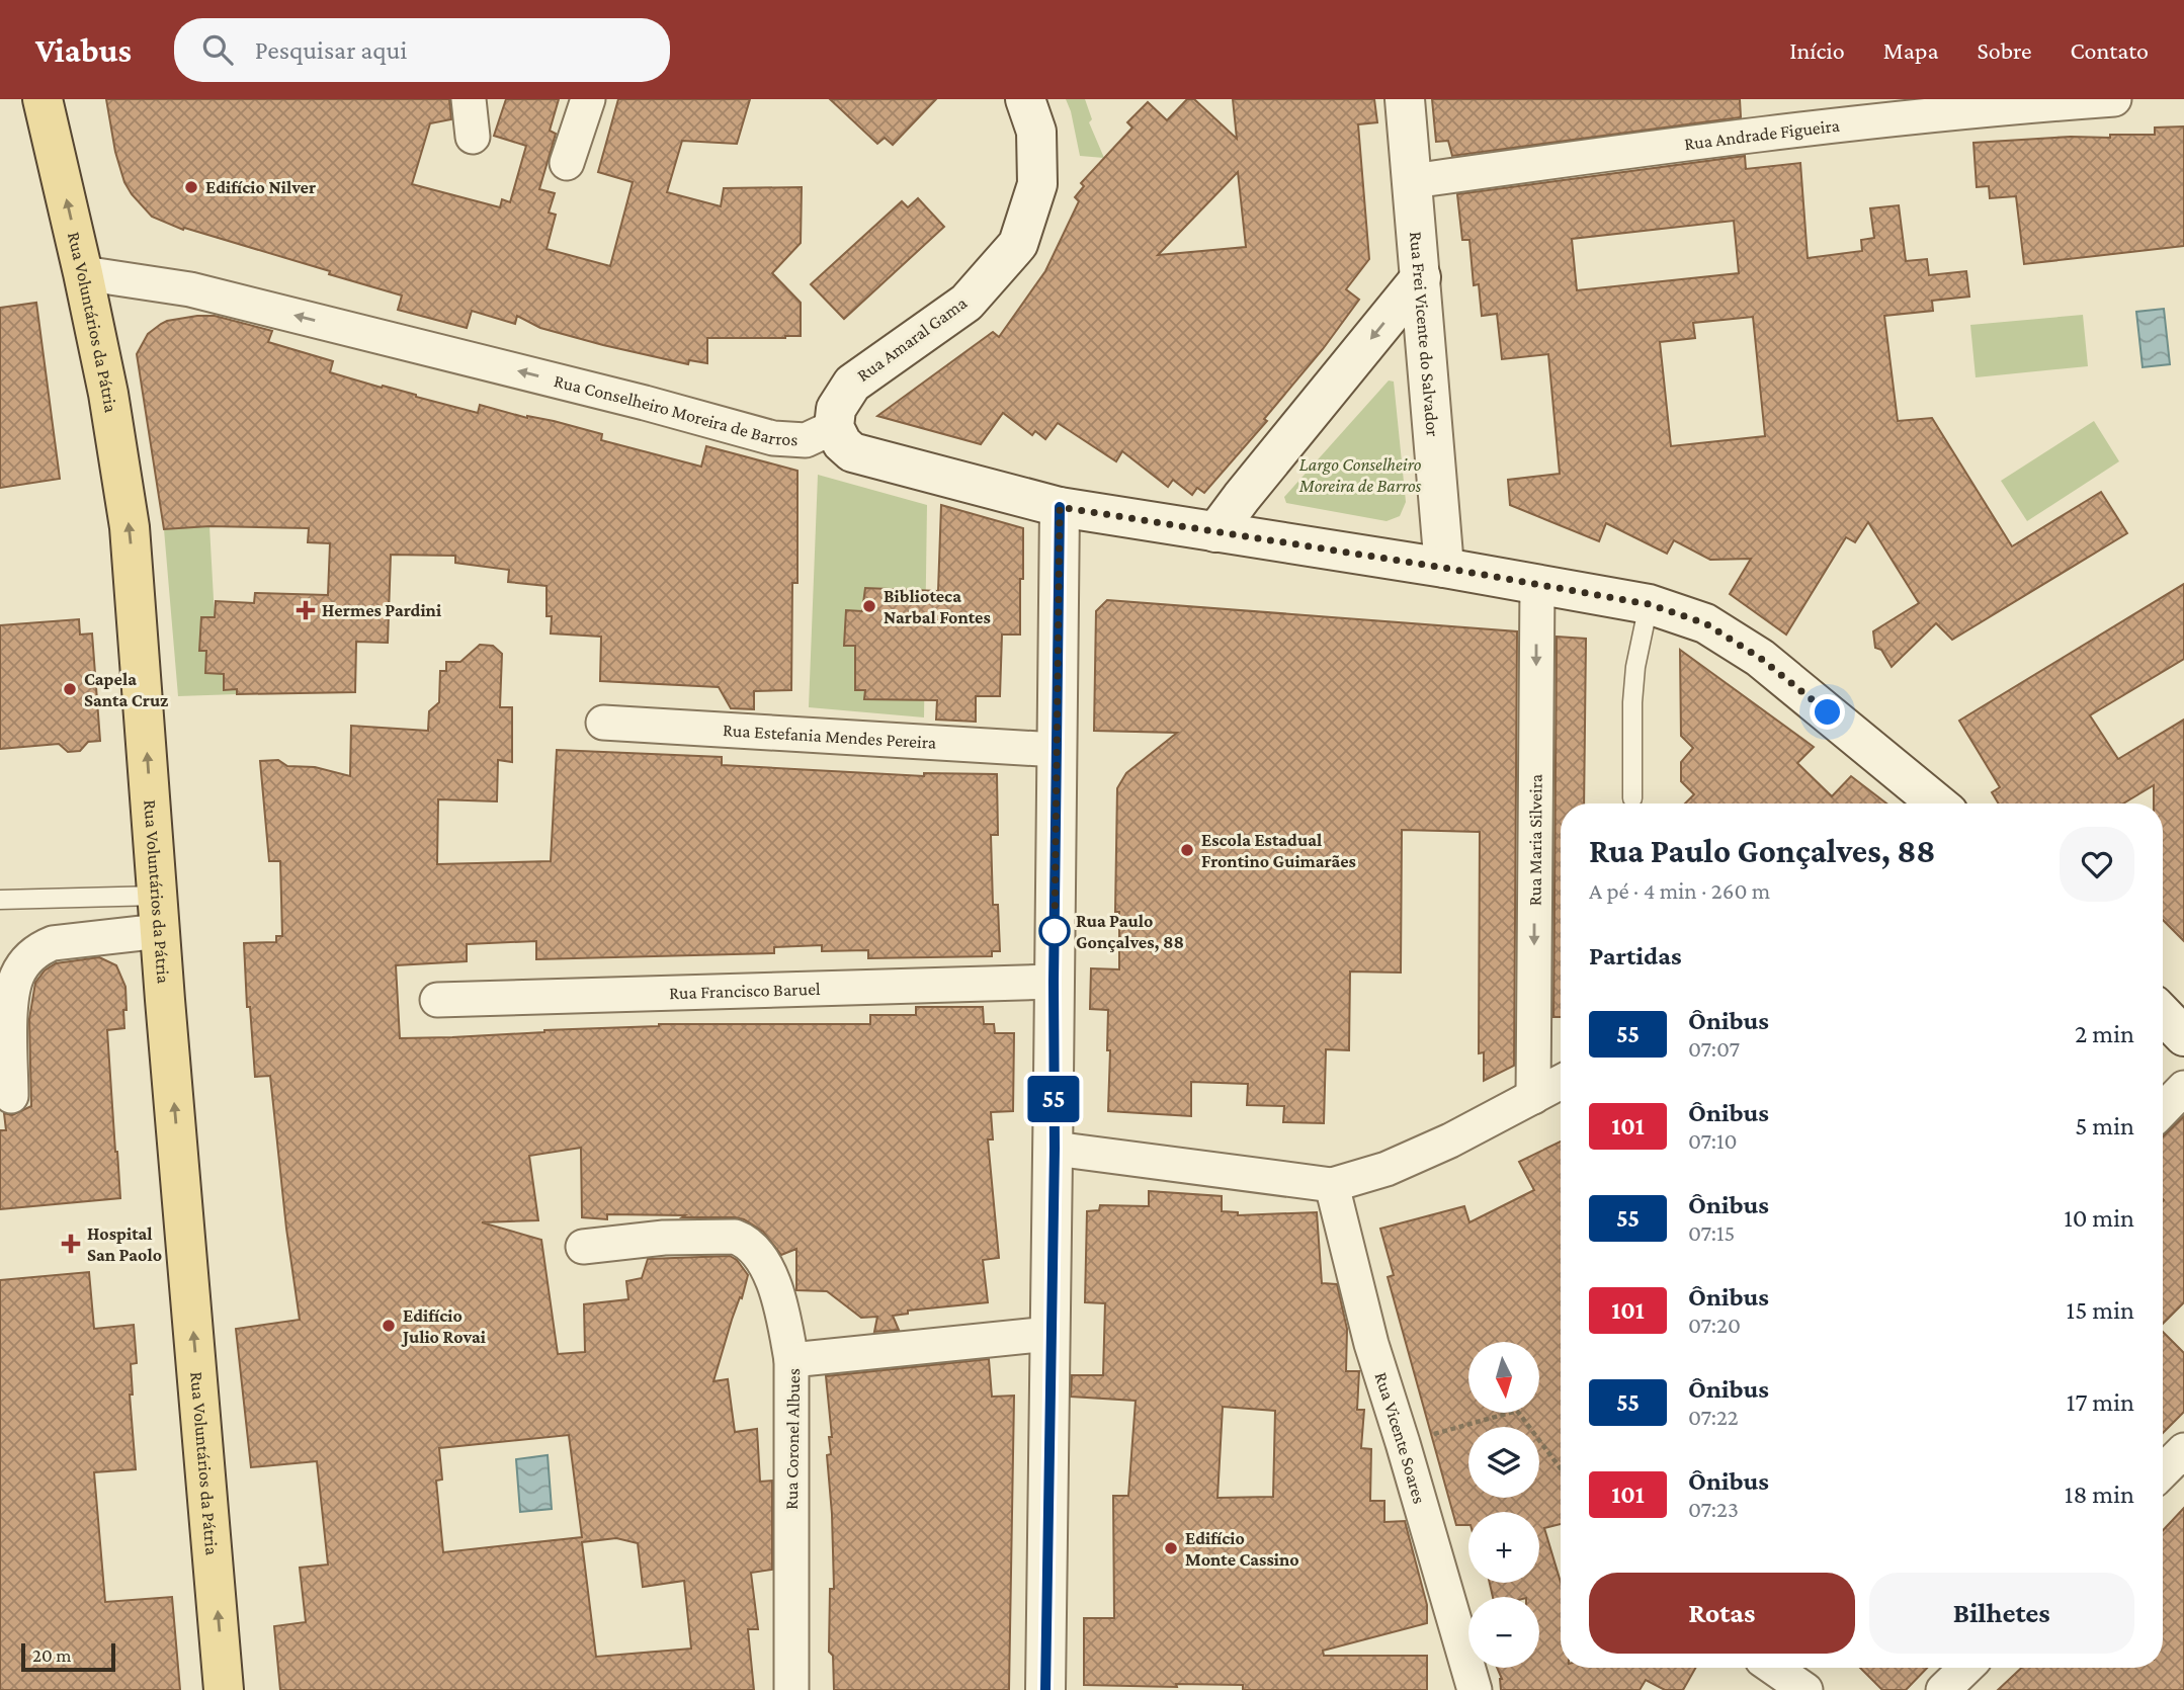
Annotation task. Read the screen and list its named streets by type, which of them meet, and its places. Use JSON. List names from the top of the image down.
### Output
{
  "streets": {
    "main road": ["Rua Voluntários da Pátria", "Rua Frei Vicente do Salvador", "Rua Amaral Gama"],
    "street": [
      "Rua Andrade Figueira",
      "Rua Conselheiro Moreira de Barros",
      "Rua Estefania Mendes Pereira",
      "Rua Maria Silveira",
      "Rua Francisco Baruel",
      "Rua Vicente Soares",
      "Rua Coronel Albues"
    ]
  },
  "crossings": [
    ["Rua Andrade Figueira", "Rua Frei Vicente do Salvador"],
    ["Rua Voluntários da Pátria", "Rua Conselheiro Moreira de Barros"],
    ["Rua Amaral Gama", "Rua Conselheiro Moreira de Barros"]
  ],
  "one_way": ["Rua Voluntários da Pátria", "Rua Conselheiro Moreira de Barros", "Rua Maria Silveira"],
  "parks": ["Largo Conselheiro Moreira de Barros"],
  "places": {
    "other": [
      "Edifício Nilver",
      "Biblioteca Narbal Fontes",
      "Capela Santa Cruz",
      "Escola Estadual Frontino Guimarães",
      "Rua Paulo Gonçalves, 88",
      "Edifício Julio Rovai",
      "Edifício Monte Cassino"
    ],
    "health": ["Hermes Pardini", "Hospital San Paolo"]
  },
  "lines": ["bus line 55"],
  "scale_bar": "20 m",
  "north": "bottom",
  "page": {
    "header": "Viabus",
    "search": "Pesquisar aqui",
    "nav": [
      "Início",
      "Mapa",
      "Sobre",
      "Contato"
    ],
    "on_map": "55",
    "heading": [
      ["Rua Paulo Gonçalves, 88", "A pé · 4 min · 260 m"],
      "Partidas"
    ],
    "list": [
      {
        "mark": "55",
        "name": "Ônibus",
        "note": "07:07",
        "value": "2 min"
      },
      {
        "mark": "101",
        "name": "Ônibus",
        "note": "07:10",
        "value": "5 min"
      },
      {
        "mark": "55",
        "name": "Ônibus",
        "note": "07:15",
        "value": "10 min"
      },
      {
        "mark": "101",
        "name": "Ônibus",
        "note": "07:20",
        "value": "15 min"
      },
      {
        "mark": "55",
        "name": "Ônibus",
        "note": "07:22",
        "value": "17 min"
      },
      {
        "mark": "101",
        "name": "Ônibus",
        "note": "07:23",
        "value": "18 min"
      }
    ],
    "map_buttons": ["+", "−"],
    "buttons": ["Rotas", "Bilhetes"],
    "scale": "20 m"
  }
}
